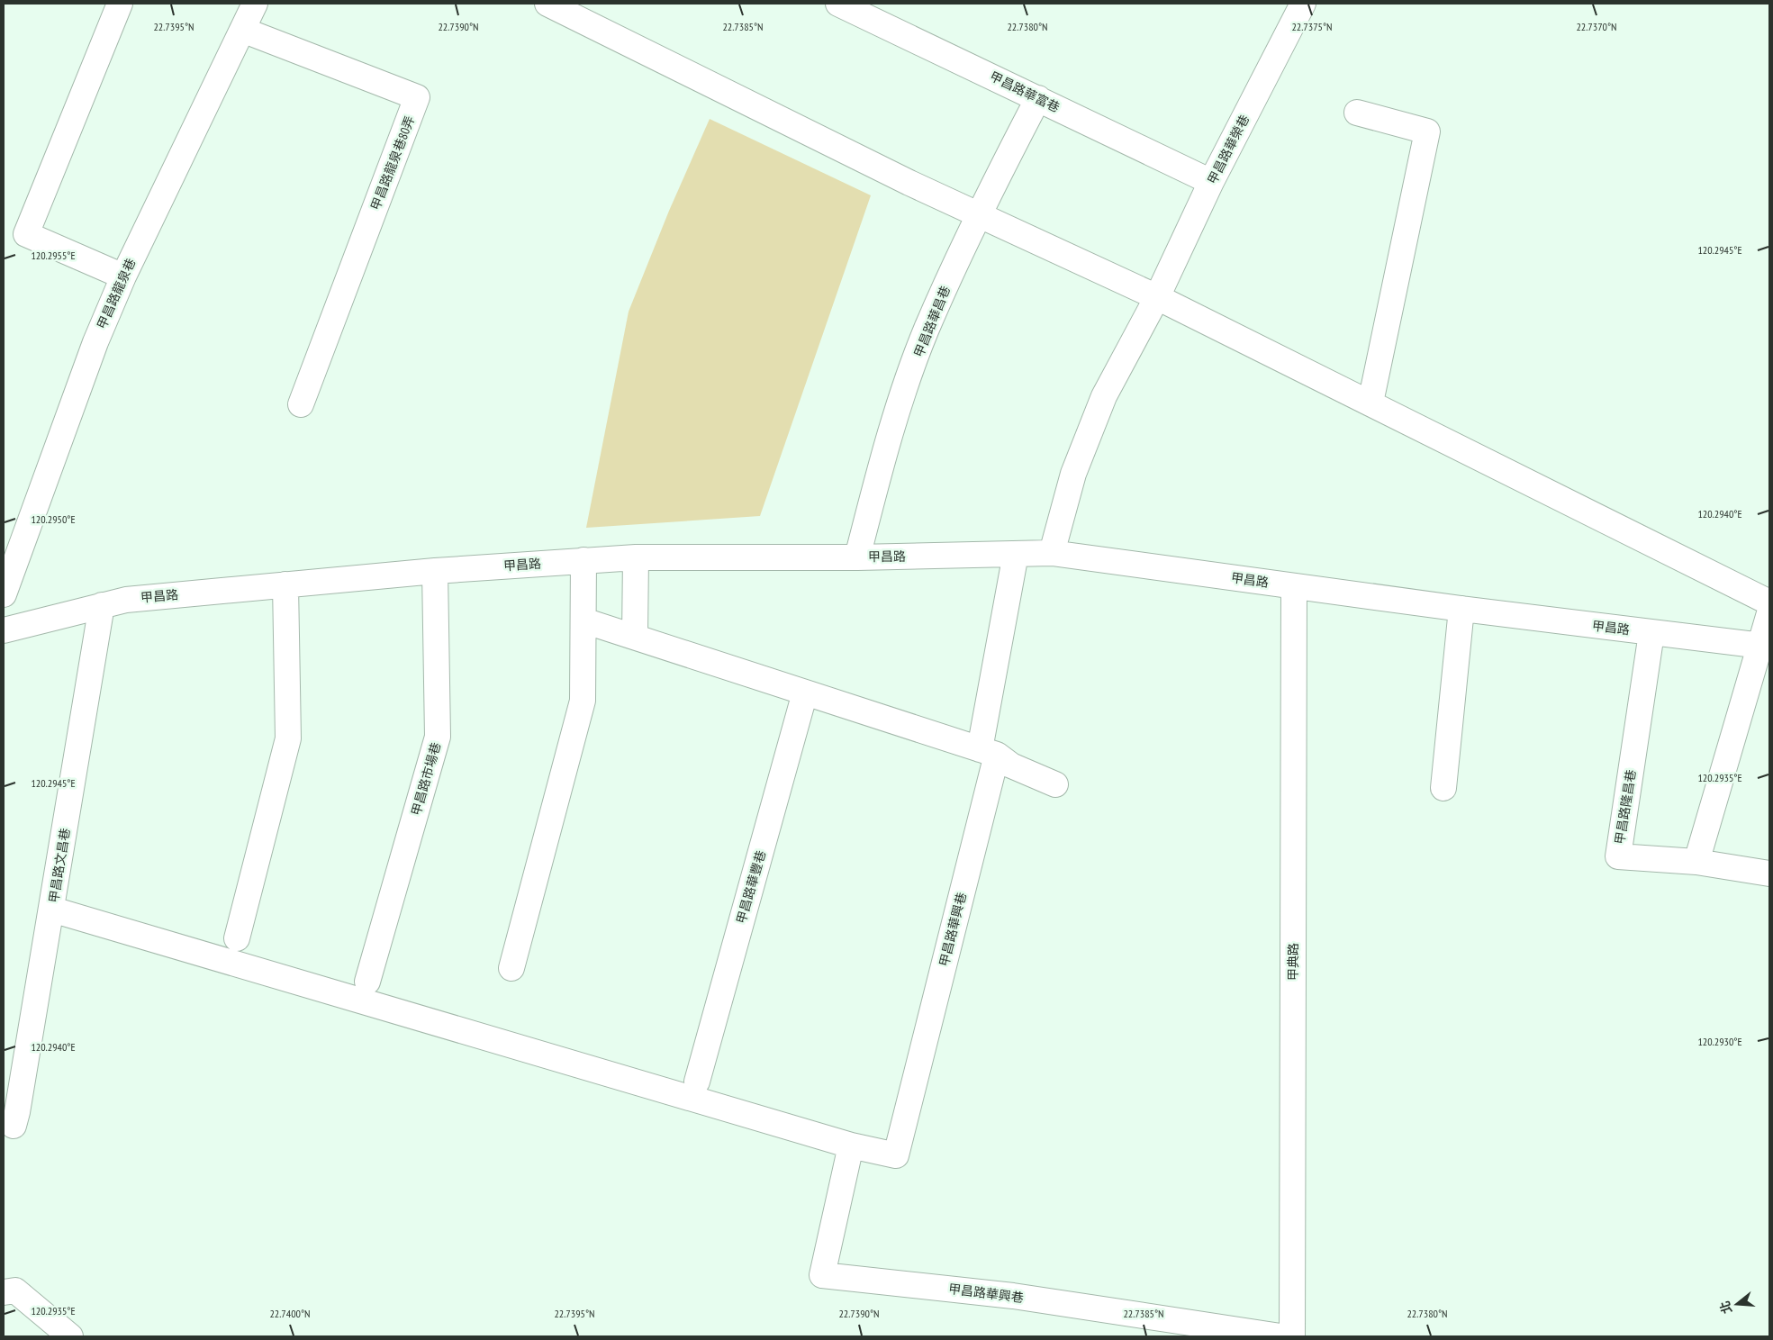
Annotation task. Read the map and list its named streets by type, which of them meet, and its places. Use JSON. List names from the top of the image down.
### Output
{
  "streets": {
    "street": [
      "甲昌路華富巷",
      "甲昌路華榮巷",
      "甲昌路龍泉巷80弄",
      "甲昌路龍泉巷",
      "甲昌路華昌巷",
      "甲昌路",
      "甲昌路市場巷",
      "甲昌路隆昌巷",
      "甲昌路文昌巷",
      "甲昌路華豐巷",
      "甲昌路華興巷",
      "甲典路"
    ]
  },
  "crossings": [
    ["甲昌路華富巷", "甲昌路華榮巷"],
    ["甲昌路華富巷", "甲昌路華昌巷"],
    ["甲昌路華榮巷", "甲昌路"],
    ["甲昌路龍泉巷80弄", "甲昌路龍泉巷"],
    ["甲昌路華昌巷", "甲昌路"],
    ["甲昌路", "甲昌路市場巷"],
    ["甲昌路", "甲昌路隆昌巷"],
    ["甲昌路", "甲昌路文昌巷"],
    ["甲昌路", "甲昌路華興巷"],
    ["甲昌路", "甲典路"]
  ],
  "north": "left",
  "coordinates": [
    "22.7395°N",
    "22.7390°N",
    "22.7385°N",
    "22.7380°N",
    "22.7375°N",
    "22.7370°N",
    "120.2945°E",
    "120.2955°E",
    "120.2940°E",
    "120.2950°E",
    "120.2935°E",
    "120.2930°E",
    "22.7400°N"
  ]
}
